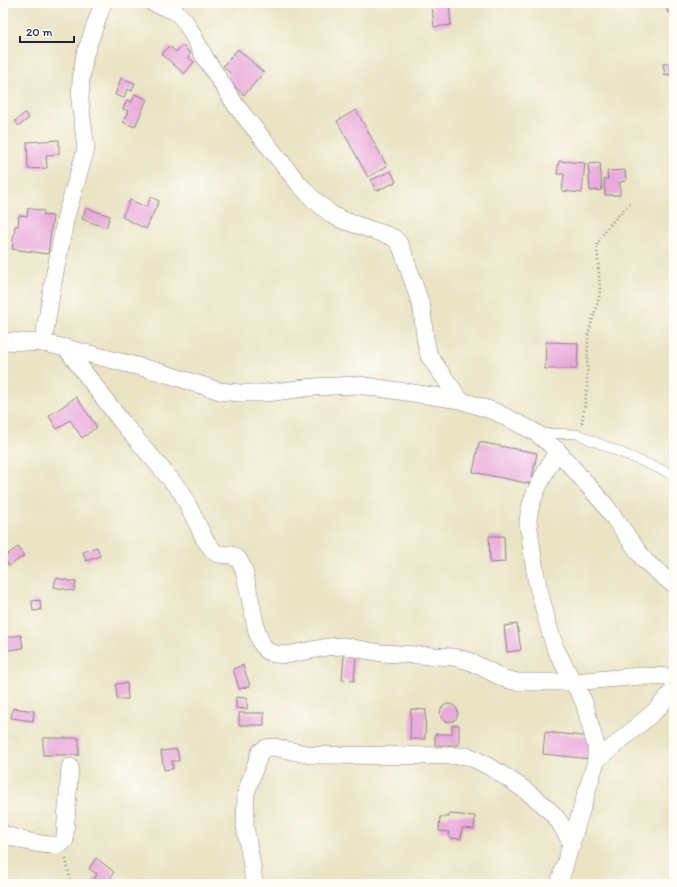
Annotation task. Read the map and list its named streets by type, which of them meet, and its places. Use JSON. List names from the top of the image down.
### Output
{
  "scale_bar": "20 m"
}
